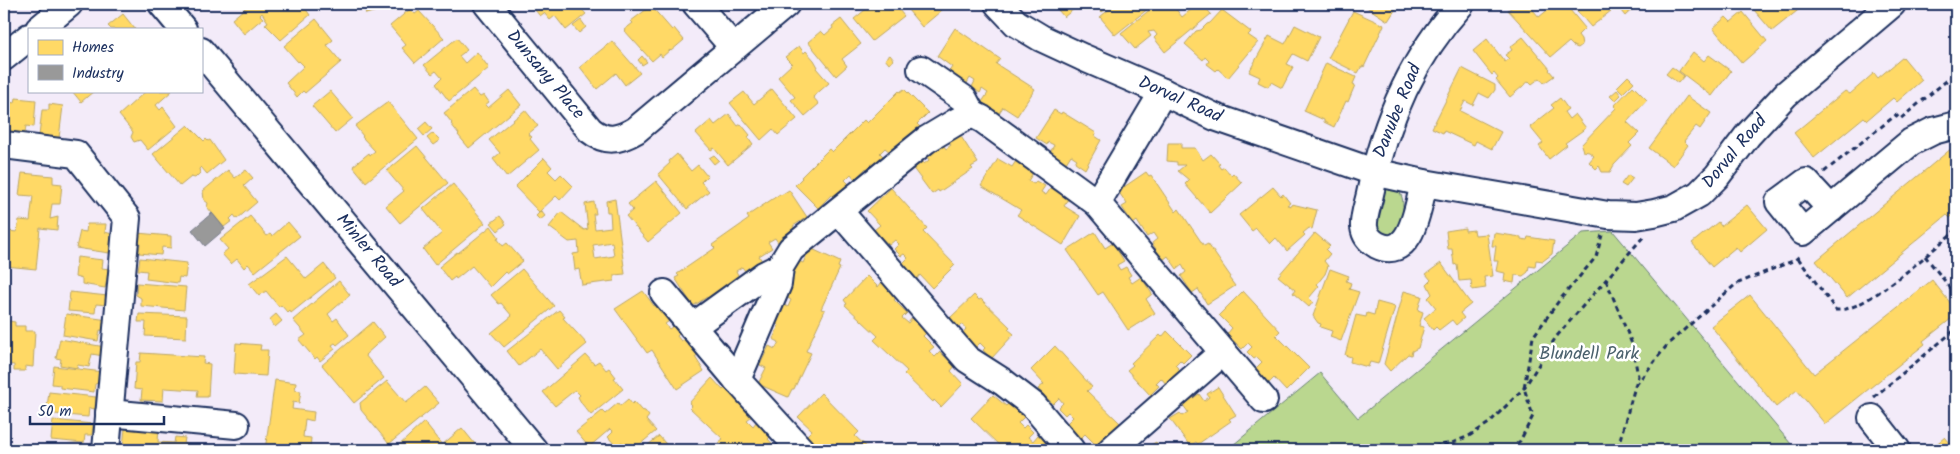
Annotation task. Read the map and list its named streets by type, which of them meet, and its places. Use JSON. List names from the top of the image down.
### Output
{
  "streets": {
    "street": [
      "Dunsany Place",
      "Dorval Road",
      "Danube Road",
      "Minler Road"
    ]
  },
  "crossings": [
    ["Dorval Road", "Danube Road"]
  ],
  "parks": ["Blundell Park"],
  "legend": ["Homes", "Industry"],
  "scale_bar": "50 m"
}
